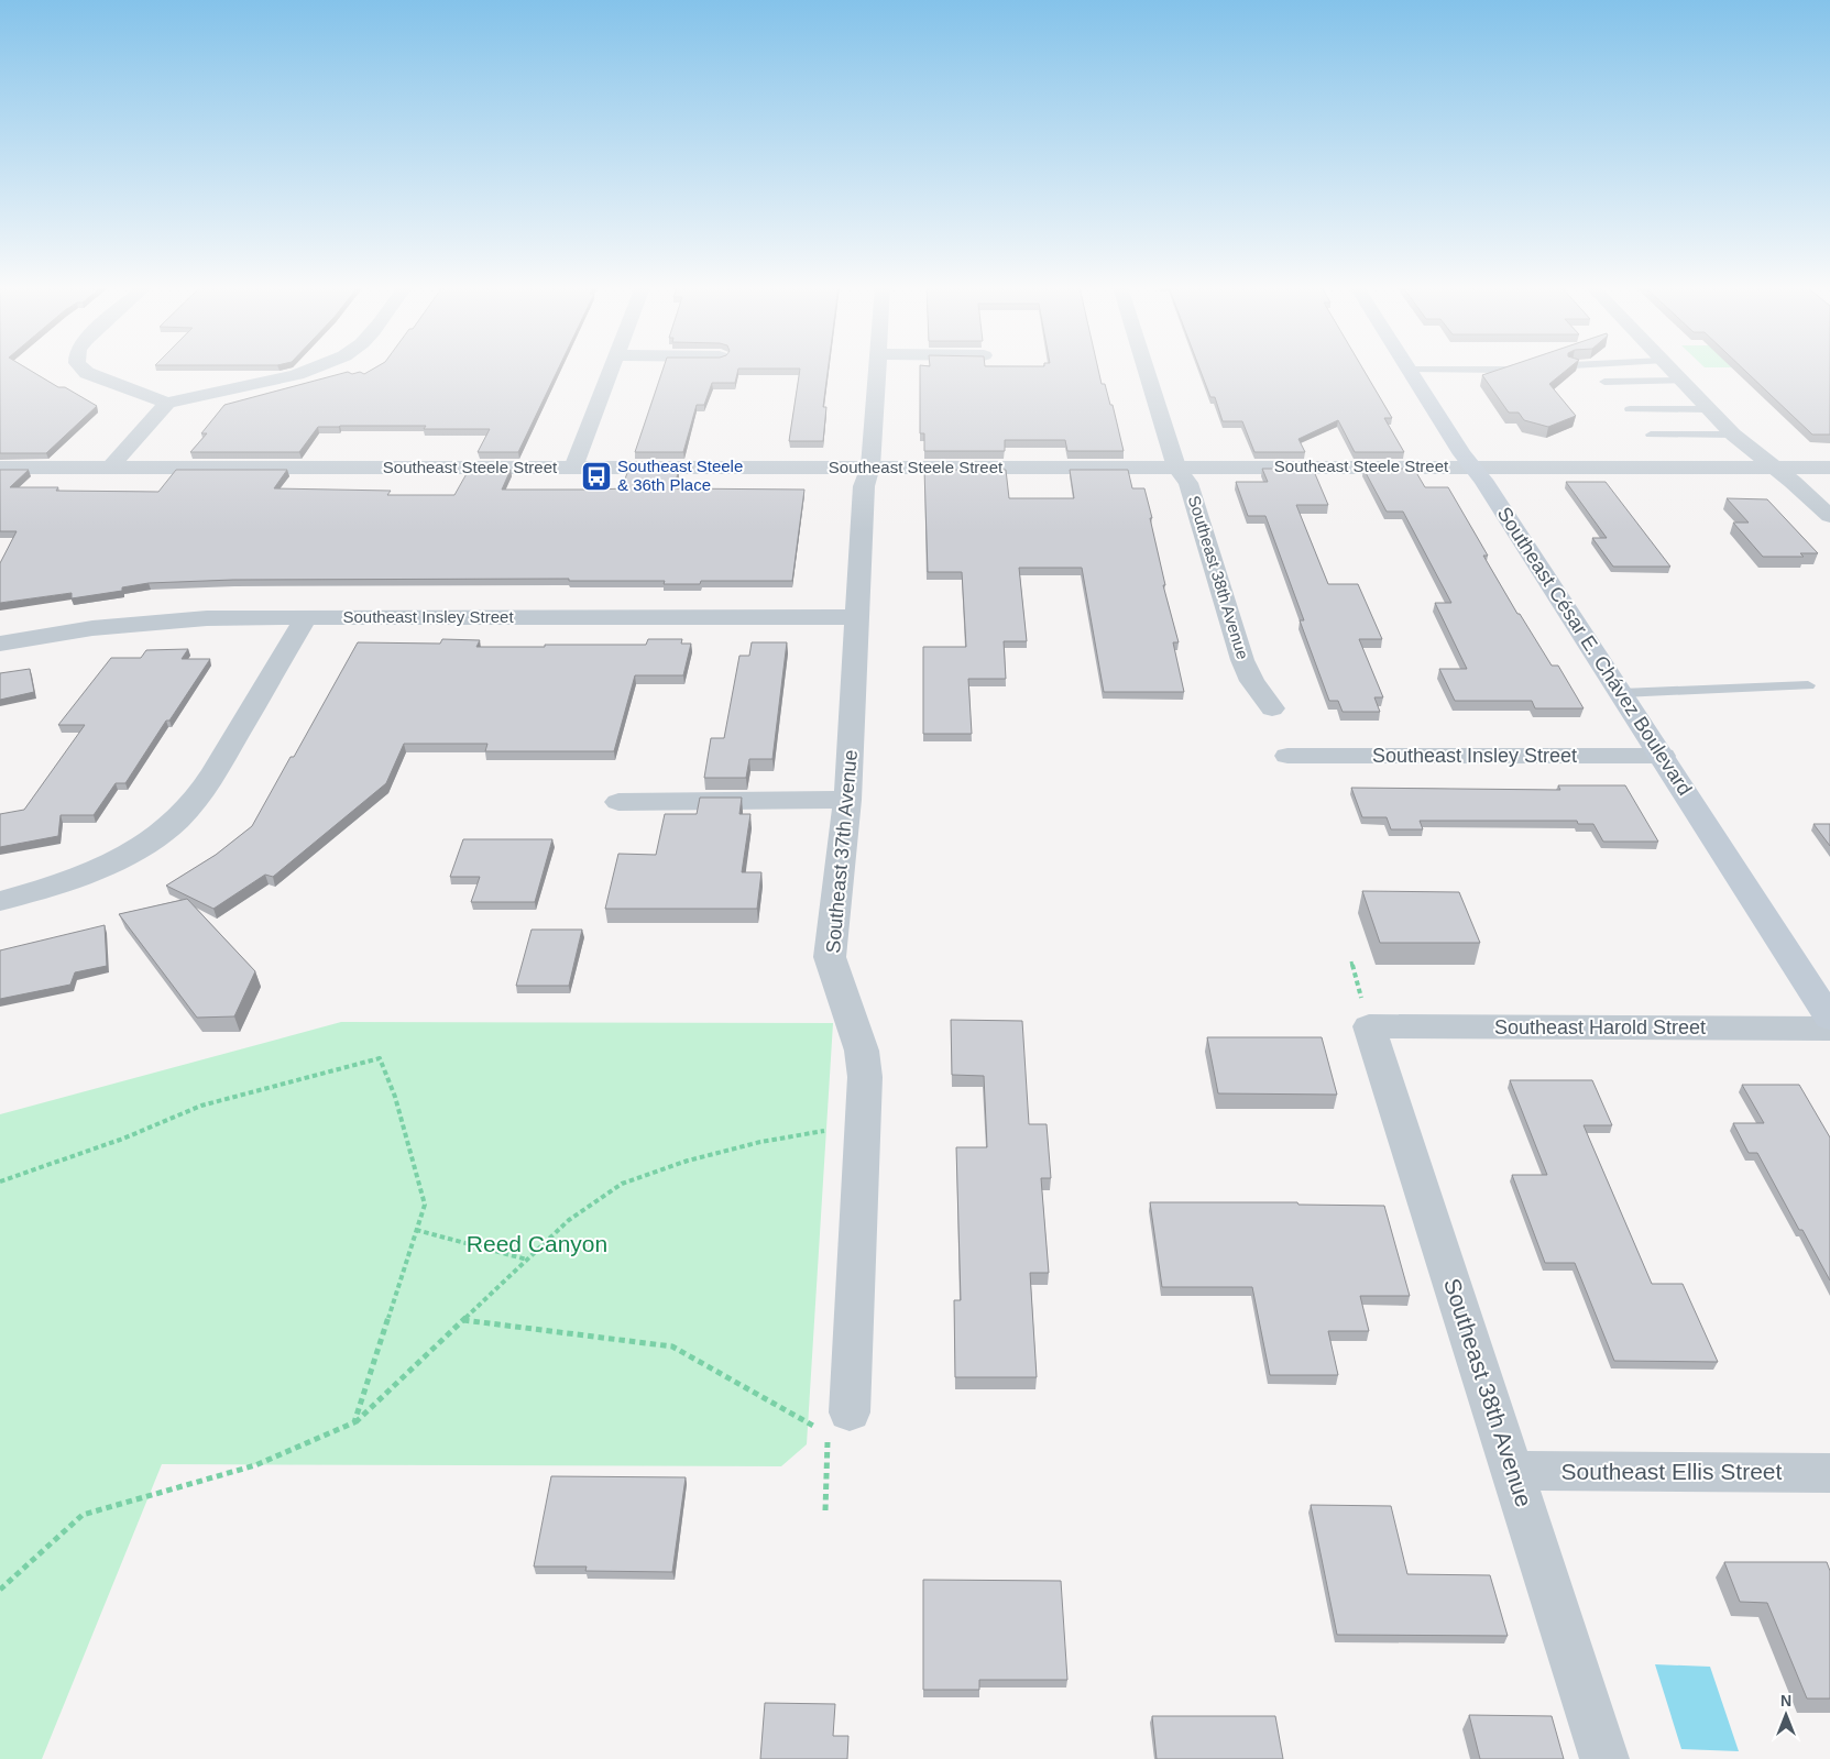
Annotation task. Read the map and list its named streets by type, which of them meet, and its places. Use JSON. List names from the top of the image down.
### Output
{
  "streets": {
    "main road": ["Southeast César E. Chávez Boulevard"],
    "street": [
      "Southeast Steele Street",
      "Southeast 38th Avenue",
      "Southeast Insley Street",
      "Southeast 37th Avenue",
      "Southeast Harold Street",
      "Southeast Ellis Street"
    ]
  },
  "crossings": [
    ["Southeast Steele Street", "Southeast 38th Avenue"],
    ["Southeast Steele Street", "Southeast César E. Chávez Boulevard"],
    ["Southeast Steele Street", "Southeast 37th Avenue"],
    ["Southeast 38th Avenue", "Southeast Harold Street"],
    ["Southeast 38th Avenue", "Southeast Ellis Street"],
    ["Southeast Insley Street", "Southeast César E. Chávez Boulevard"],
    ["Southeast Insley Street", "Southeast 37th Avenue"]
  ],
  "parks": ["Reed Canyon"],
  "places": {
    "bus stop": ["Southeast Steele & 36th Place"]
  },
  "north": "top"
}
